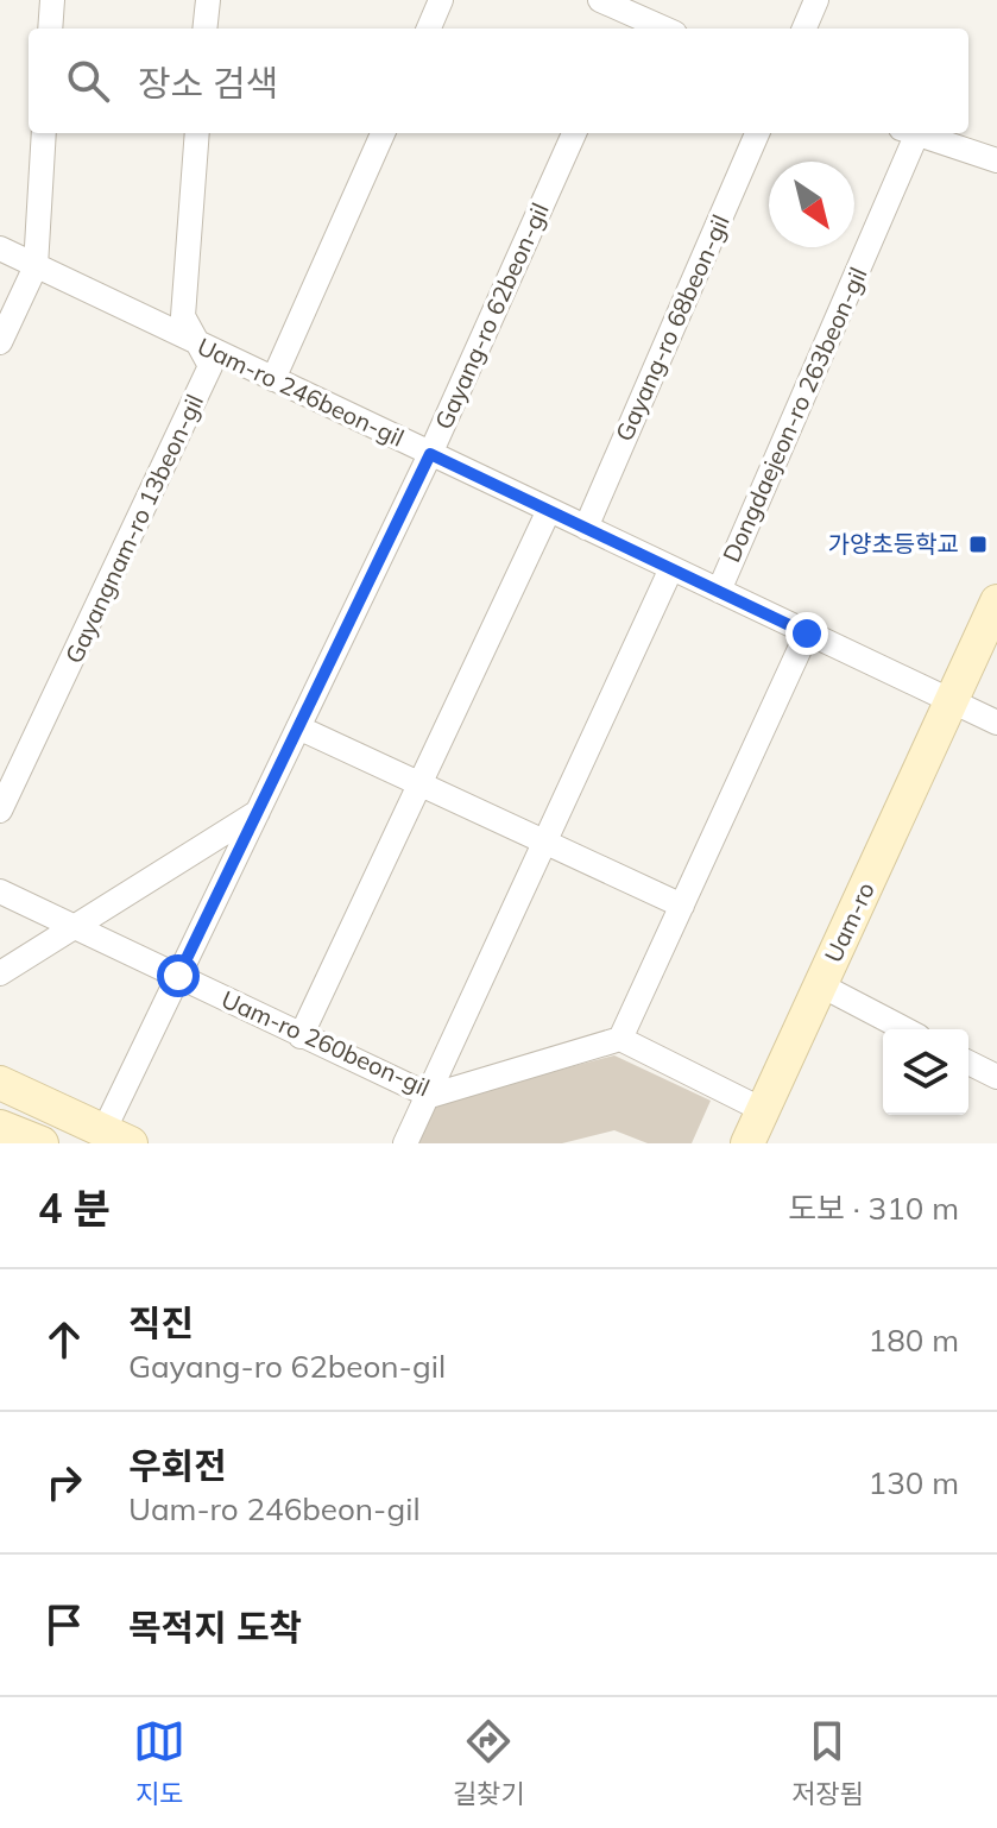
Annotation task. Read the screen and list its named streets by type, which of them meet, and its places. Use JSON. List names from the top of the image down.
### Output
{
  "streets": {
    "main road": ["Uam-ro"],
    "street": [
      "Gayang-ro 62beon-gil",
      "Gayang-ro 68beon-gil",
      "Uam-ro 246beon-gil",
      "Dongdaejeon-ro 263beon-gil",
      "Gayangnam-ro 13beon-gil",
      "Uam-ro 260beon-gil"
    ]
  },
  "crossings": [
    ["Gayang-ro 62beon-gil", "Uam-ro 246beon-gil"],
    ["Gayang-ro 62beon-gil", "Uam-ro 260beon-gil"],
    ["Gayang-ro 68beon-gil", "Uam-ro 246beon-gil"],
    ["Uam-ro 246beon-gil", "Dongdaejeon-ro 263beon-gil"],
    ["Uam-ro 246beon-gil", "Gayangnam-ro 13beon-gil"],
    ["Uam-ro 246beon-gil", "Uam-ro"]
  ],
  "places": {
    "transit": ["가양초등학교"]
  },
  "north": "bottom right",
  "page": {
    "search": "장소 검색",
    "heading": ["4 분", "도보 · 310 m"],
    "list": [
      ["직진", "Gayang-ro 62beon-gil", "180 m"],
      ["우회전", "Uam-ro 246beon-gil", "130 m"],
      "목적지 도착"
    ],
    "nav": ["지도", "길찾기", "저장됨"]
  }
}
